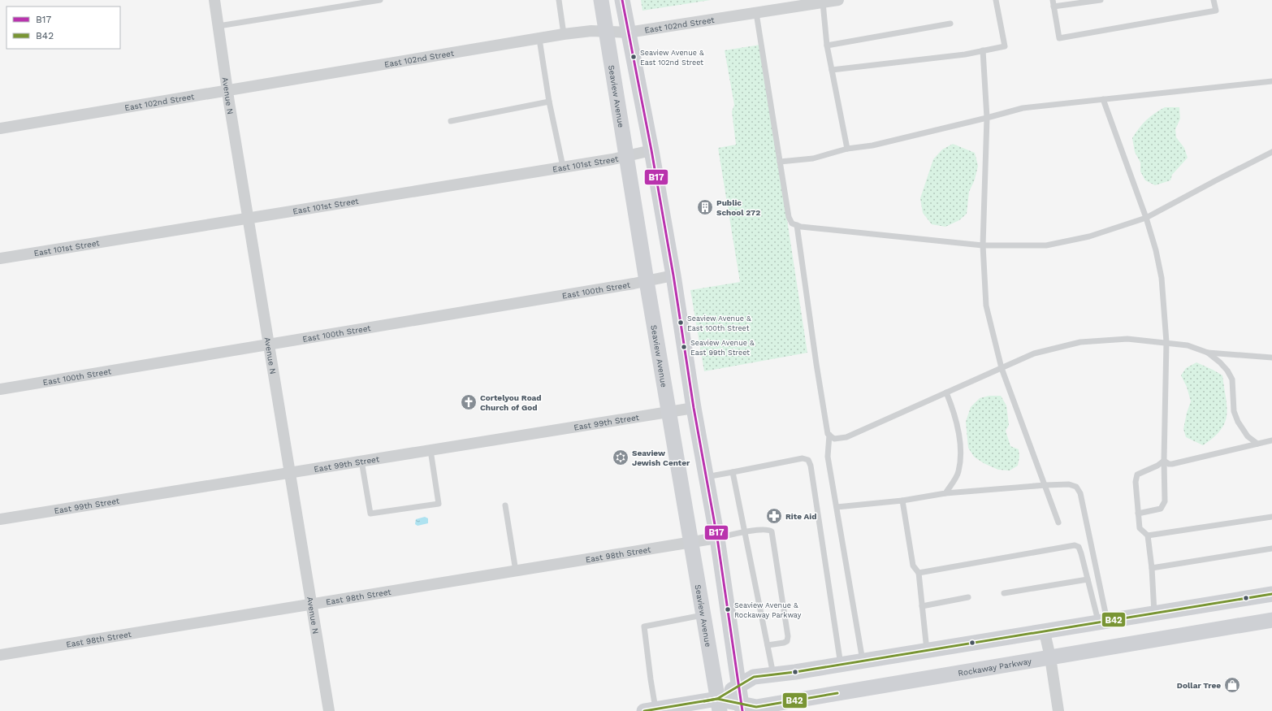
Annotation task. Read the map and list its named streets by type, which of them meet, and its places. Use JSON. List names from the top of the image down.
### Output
{
  "streets": {
    "street": [
      "East 102nd Street",
      "Avenue N",
      "Seaview Avenue",
      "East 101st Street",
      "East 100th Street",
      "East 99th Street",
      "East 98th Street",
      "Rockaway Parkway"
    ]
  },
  "crossings": [
    ["East 102nd Street", "Avenue N"],
    ["East 102nd Street", "Seaview Avenue"],
    ["Avenue N", "East 101st Street"],
    ["Avenue N", "East 100th Street"],
    ["Avenue N", "East 99th Street"],
    ["Avenue N", "East 98th Street"],
    ["Seaview Avenue", "East 101st Street"],
    ["Seaview Avenue", "East 100th Street"],
    ["Seaview Avenue", "East 99th Street"],
    ["Seaview Avenue", "East 98th Street"],
    ["Seaview Avenue", "Rockaway Parkway"]
  ],
  "places": {
    "other": [
      "Seaview Avenue & East 102nd Street",
      "Seaview Avenue & East 100th Street",
      "Seaview Avenue & East 99th Street",
      "Seaview Avenue & Rockaway Parkway"
    ],
    "building": ["Public School 272"],
    "church": ["Cortelyou Road Church of God"],
    "synagogue": ["Seaview Jewish Center"],
    "pharmacy": ["Rite Aid"],
    "shop": ["Dollar Tree"]
  },
  "lines": ["transit line B17", "transit line B42"],
  "legend": ["B17", "B42"]
}
